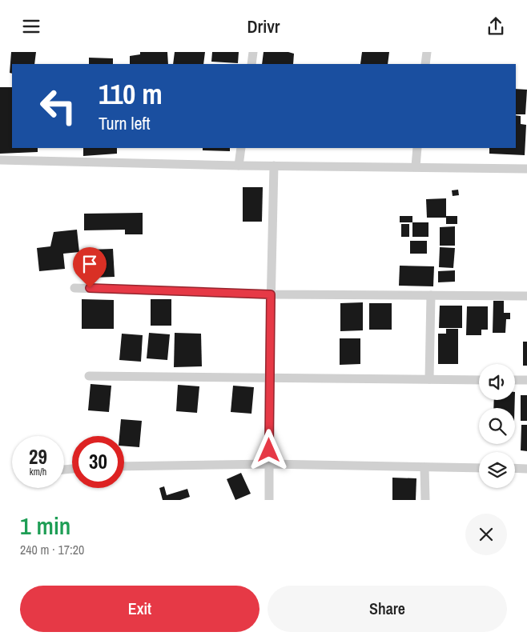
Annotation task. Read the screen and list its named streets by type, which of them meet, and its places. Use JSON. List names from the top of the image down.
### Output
{
  "page": {
    "header": "Drivr",
    "turn": ["110 m", "Turn left"],
    "speed": "29 km/h",
    "limit": "30",
    "heading": ["1 min", "240 m · 17:20"],
    "buttons": ["Exit", "Share"]
  }
}
